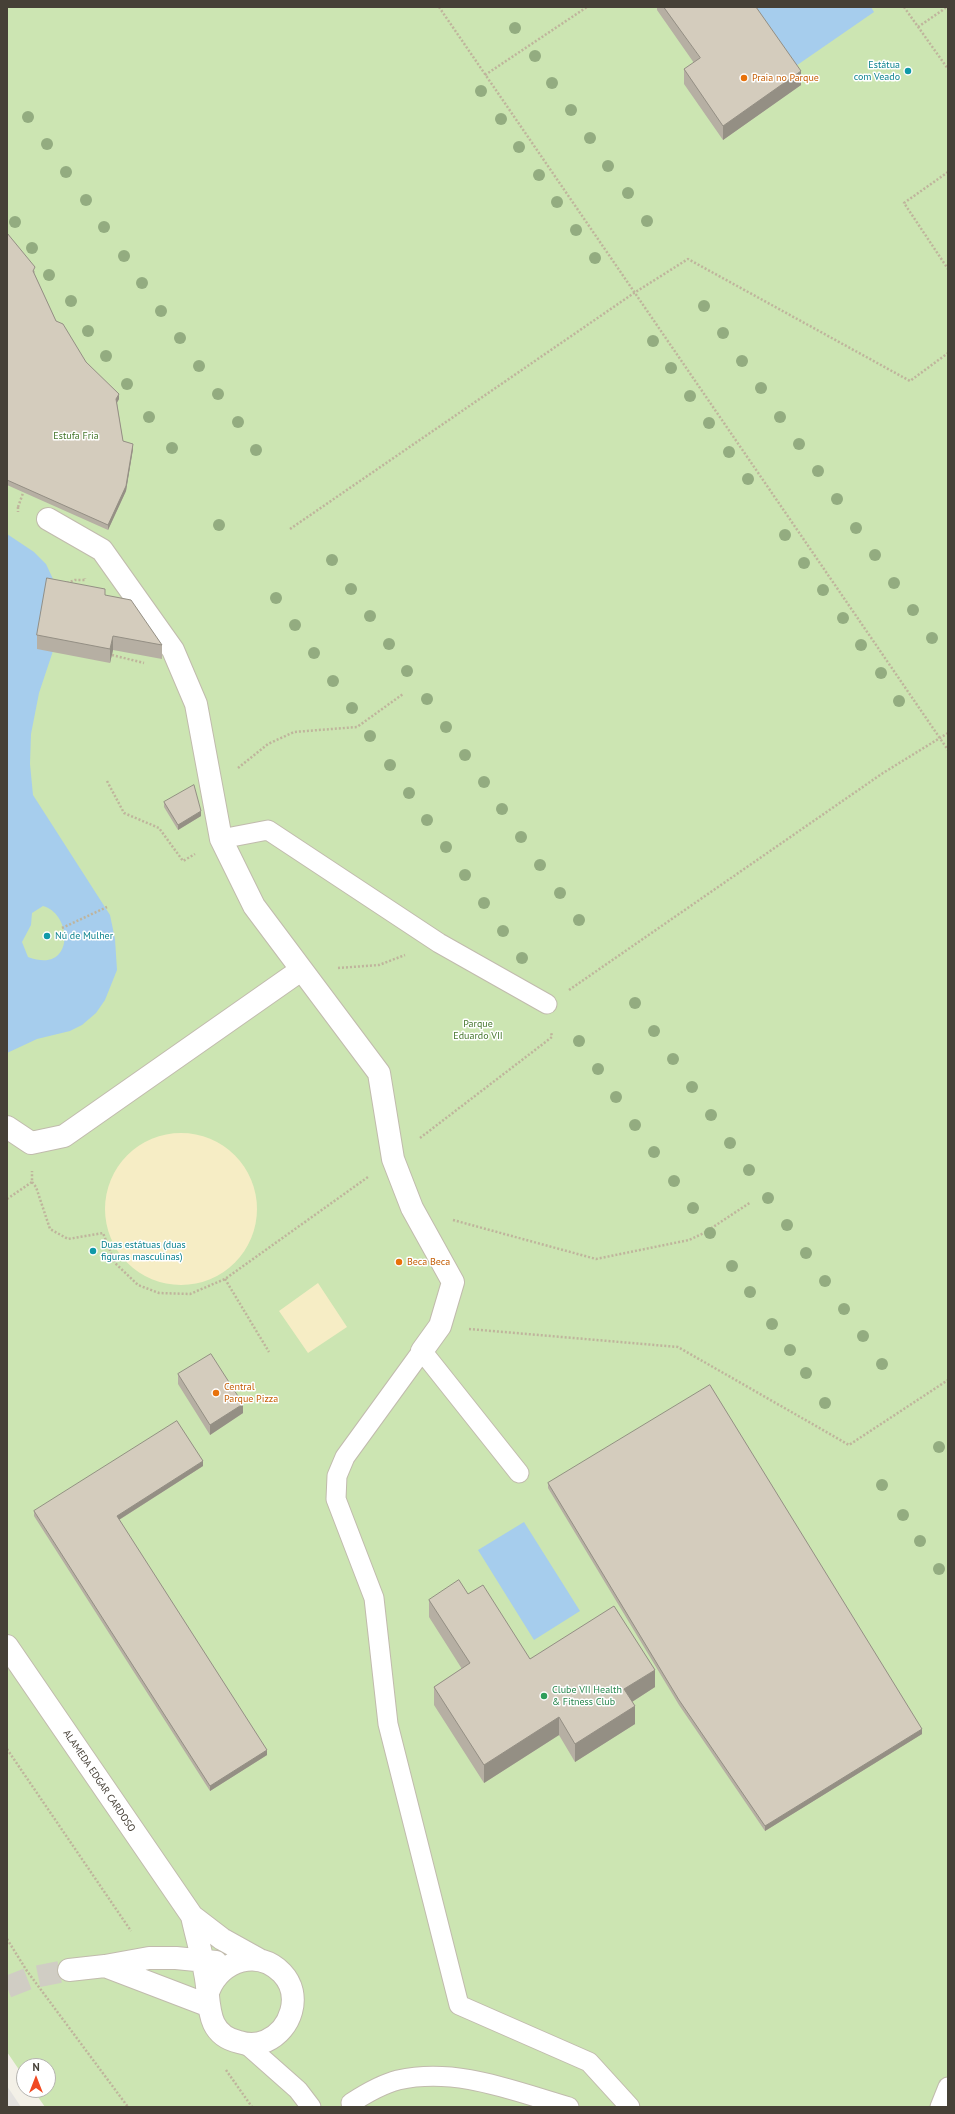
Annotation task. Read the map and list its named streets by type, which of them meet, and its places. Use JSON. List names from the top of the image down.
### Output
{
  "streets": {
    "street": ["ALAMEDA EDGAR CARDOSO"]
  },
  "parks": ["Estufa Fria", "Parque Eduardo VII"],
  "places": [
    "Estátua com Veado",
    "Praia no Parque",
    "Nú de Mulher",
    "Duas estátuas (duas figuras masculinas)",
    "Beca Beca",
    "Central Parque Pizza",
    "Clube VII Health & Fitness Club"
  ],
  "north": "top"
}
